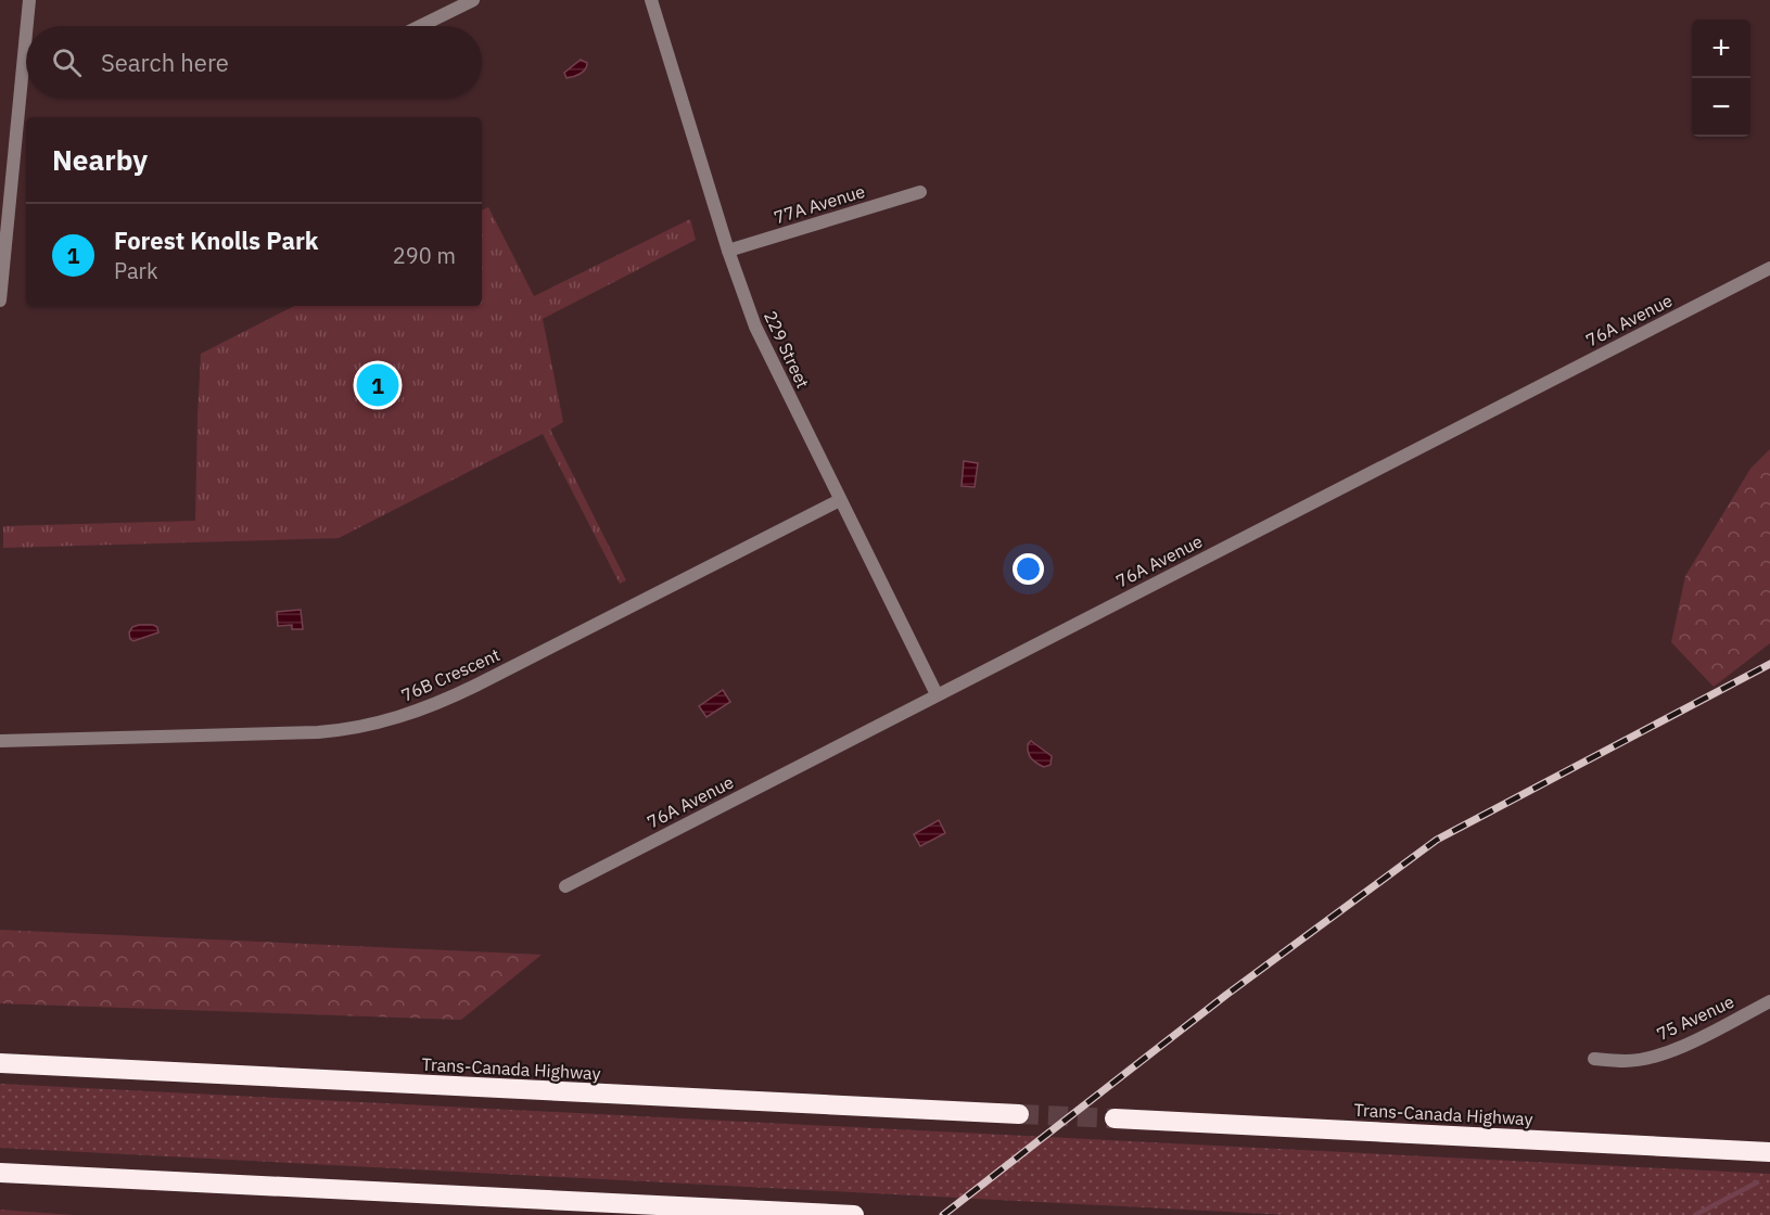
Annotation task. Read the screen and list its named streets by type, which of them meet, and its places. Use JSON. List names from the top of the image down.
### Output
{
  "streets": {
    "highway": ["Trans-Canada Highway"],
    "street": [
      "77A Avenue",
      "76A Avenue",
      "229 Street",
      "76B Crescent",
      "75 Avenue"
    ]
  },
  "crossings": [
    ["77A Avenue", "229 Street"],
    ["76A Avenue", "229 Street"],
    ["229 Street", "76B Crescent"]
  ],
  "page": {
    "map_buttons": ["+", "−"],
    "search": "Search here",
    "heading": "Nearby",
    "list": [
      {
        "mark": "1",
        "name": "Forest Knolls Park",
        "note": "Park",
        "value": "290 m"
      }
    ],
    "pins": "1"
  }
}
